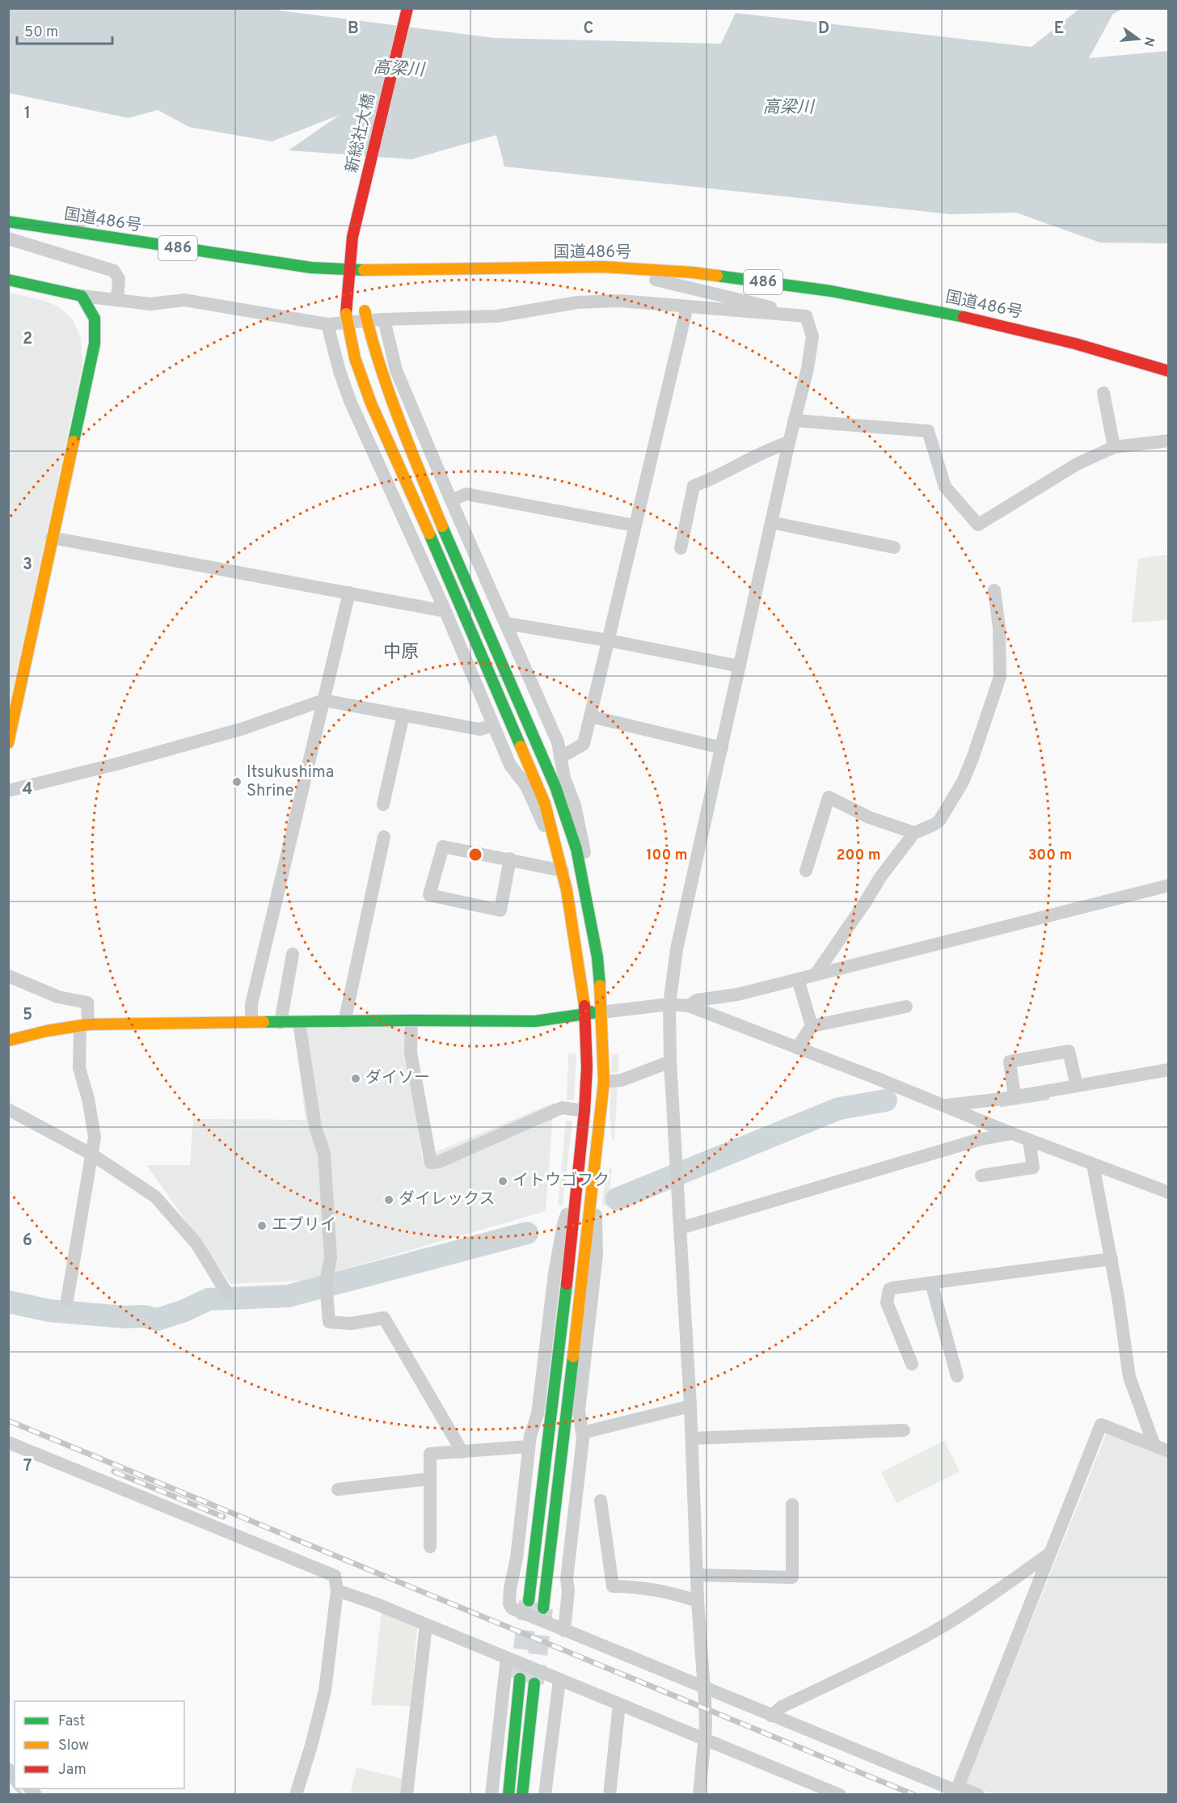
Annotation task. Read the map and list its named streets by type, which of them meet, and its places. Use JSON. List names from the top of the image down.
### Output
{
  "streets": {
    "main road": ["新総社大橋", "国道486号", "486"]
  },
  "crossings": [
    ["新総社大橋", "国道486号"]
  ],
  "districts": ["中原"],
  "water": ["高梁川"],
  "places": [
    "Itsukushima Shrine",
    "ダイソー",
    "イトウゴフク",
    "ダイレックス",
    "エブリイ"
  ],
  "legend": ["Fast", "Slow", "Jam"],
  "scale_bar": "50 m",
  "north": "right",
  "grid": {
    "columns": [
      "B",
      "C",
      "D",
      "E"
    ],
    "rows": [
      "1",
      "2",
      "3",
      "4",
      "5",
      "6",
      "7"
    ]
  },
  "rings": ["100 m", "200 m", "300 m"]
}
